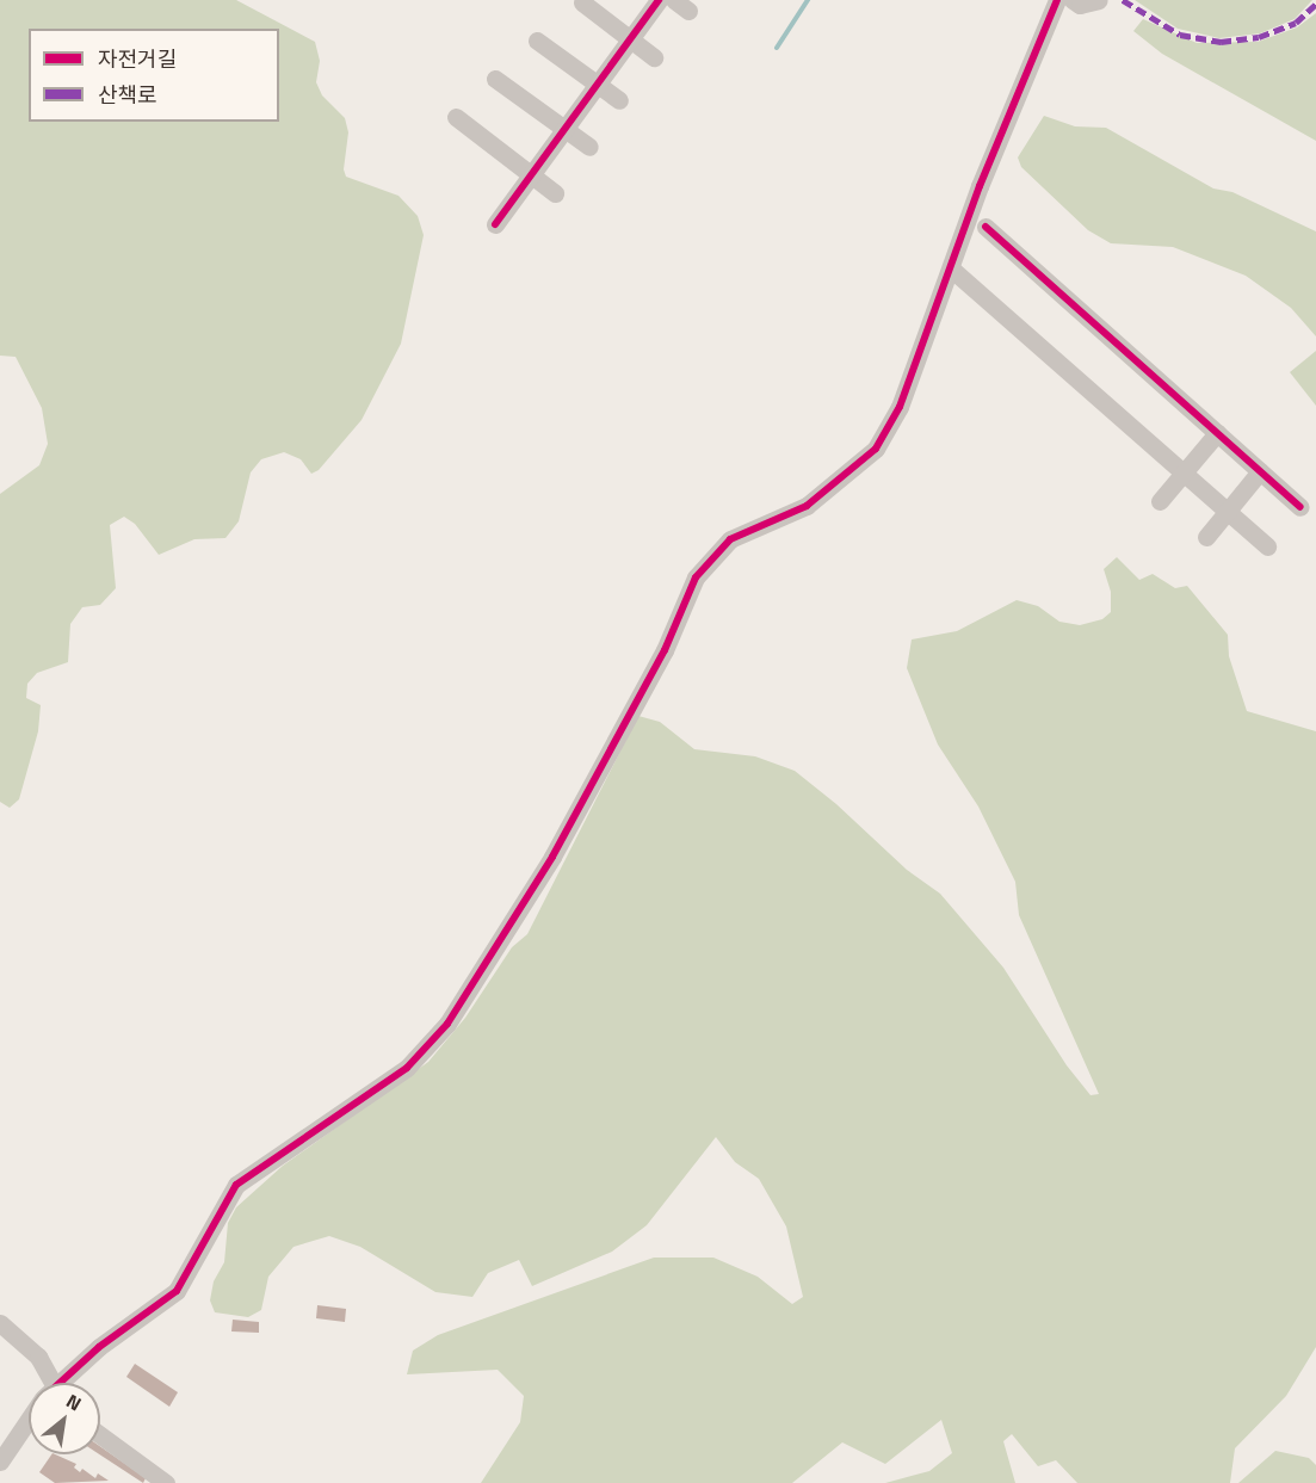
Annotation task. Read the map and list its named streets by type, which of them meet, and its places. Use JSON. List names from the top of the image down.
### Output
{
  "legend": ["자전거길", "산책로"],
  "north": "top right"
}
